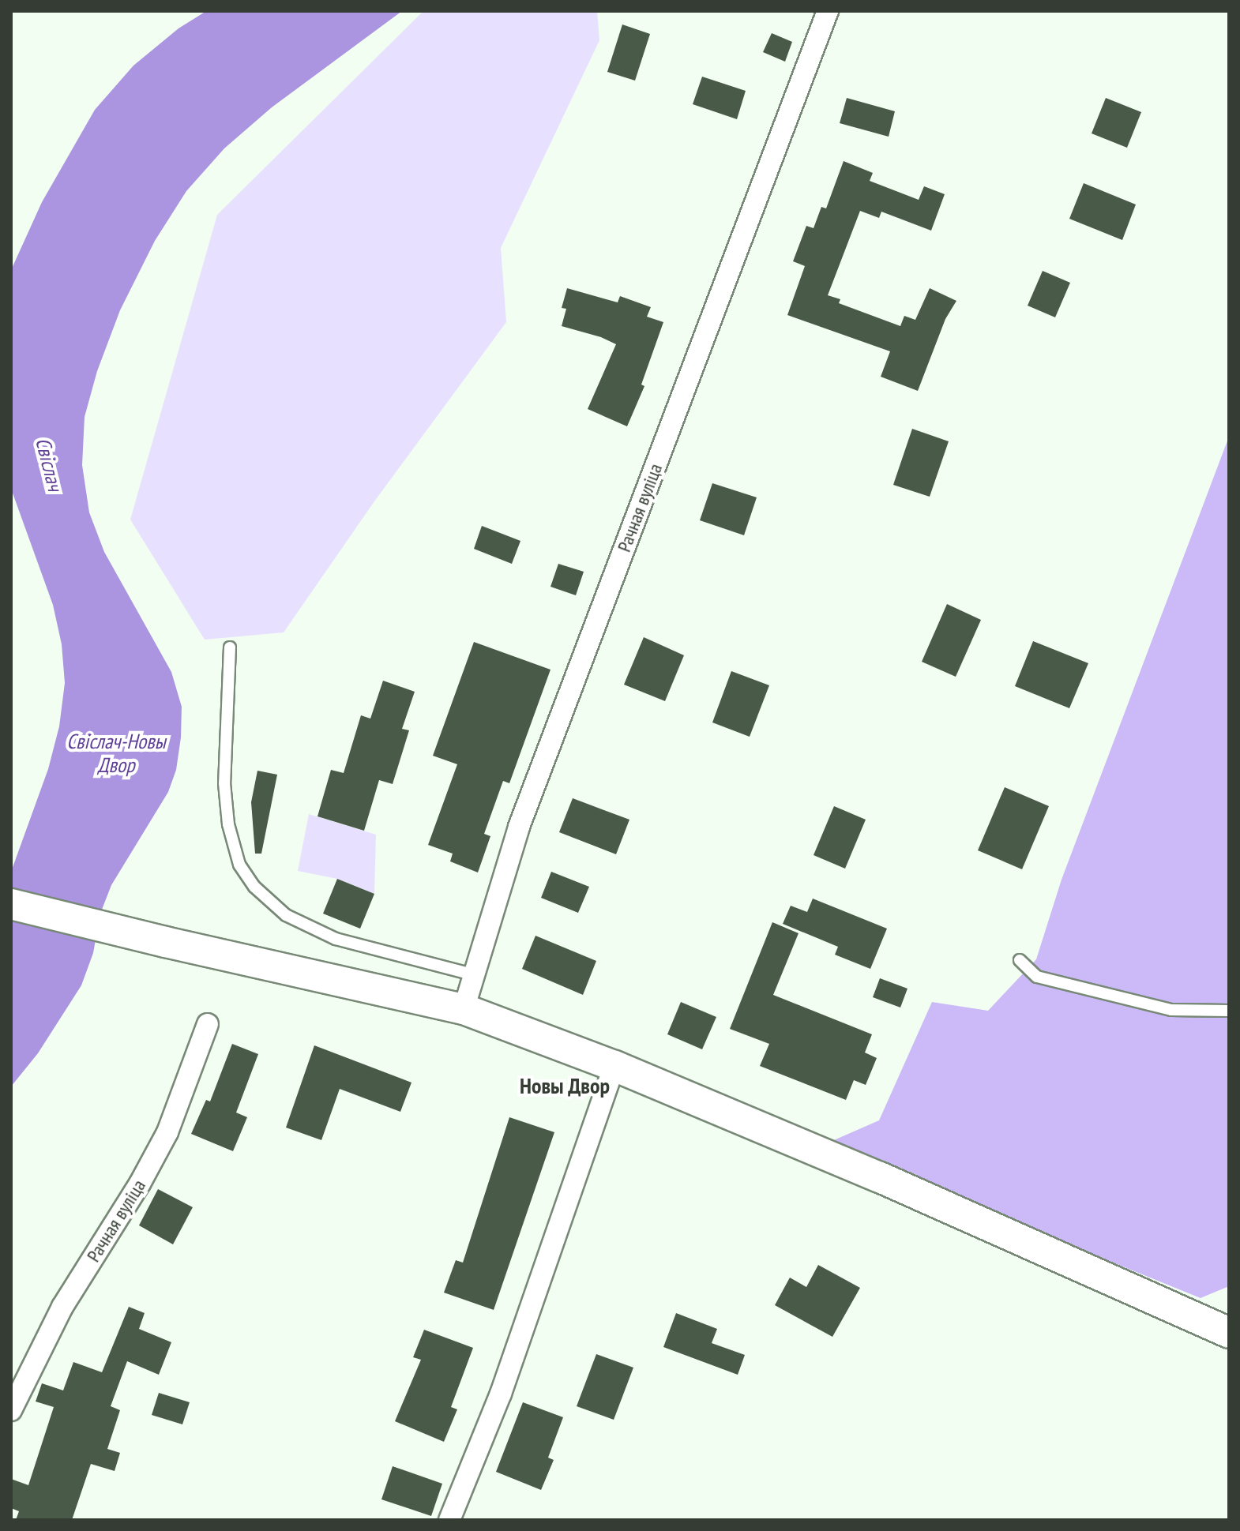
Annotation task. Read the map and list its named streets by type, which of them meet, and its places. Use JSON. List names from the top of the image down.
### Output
{
  "streets": {
    "street": ["Рачная вуліца"]
  },
  "districts": ["Новы Двор"],
  "water": ["Свіслач", "Свіслач-Новы Двор"]
}
